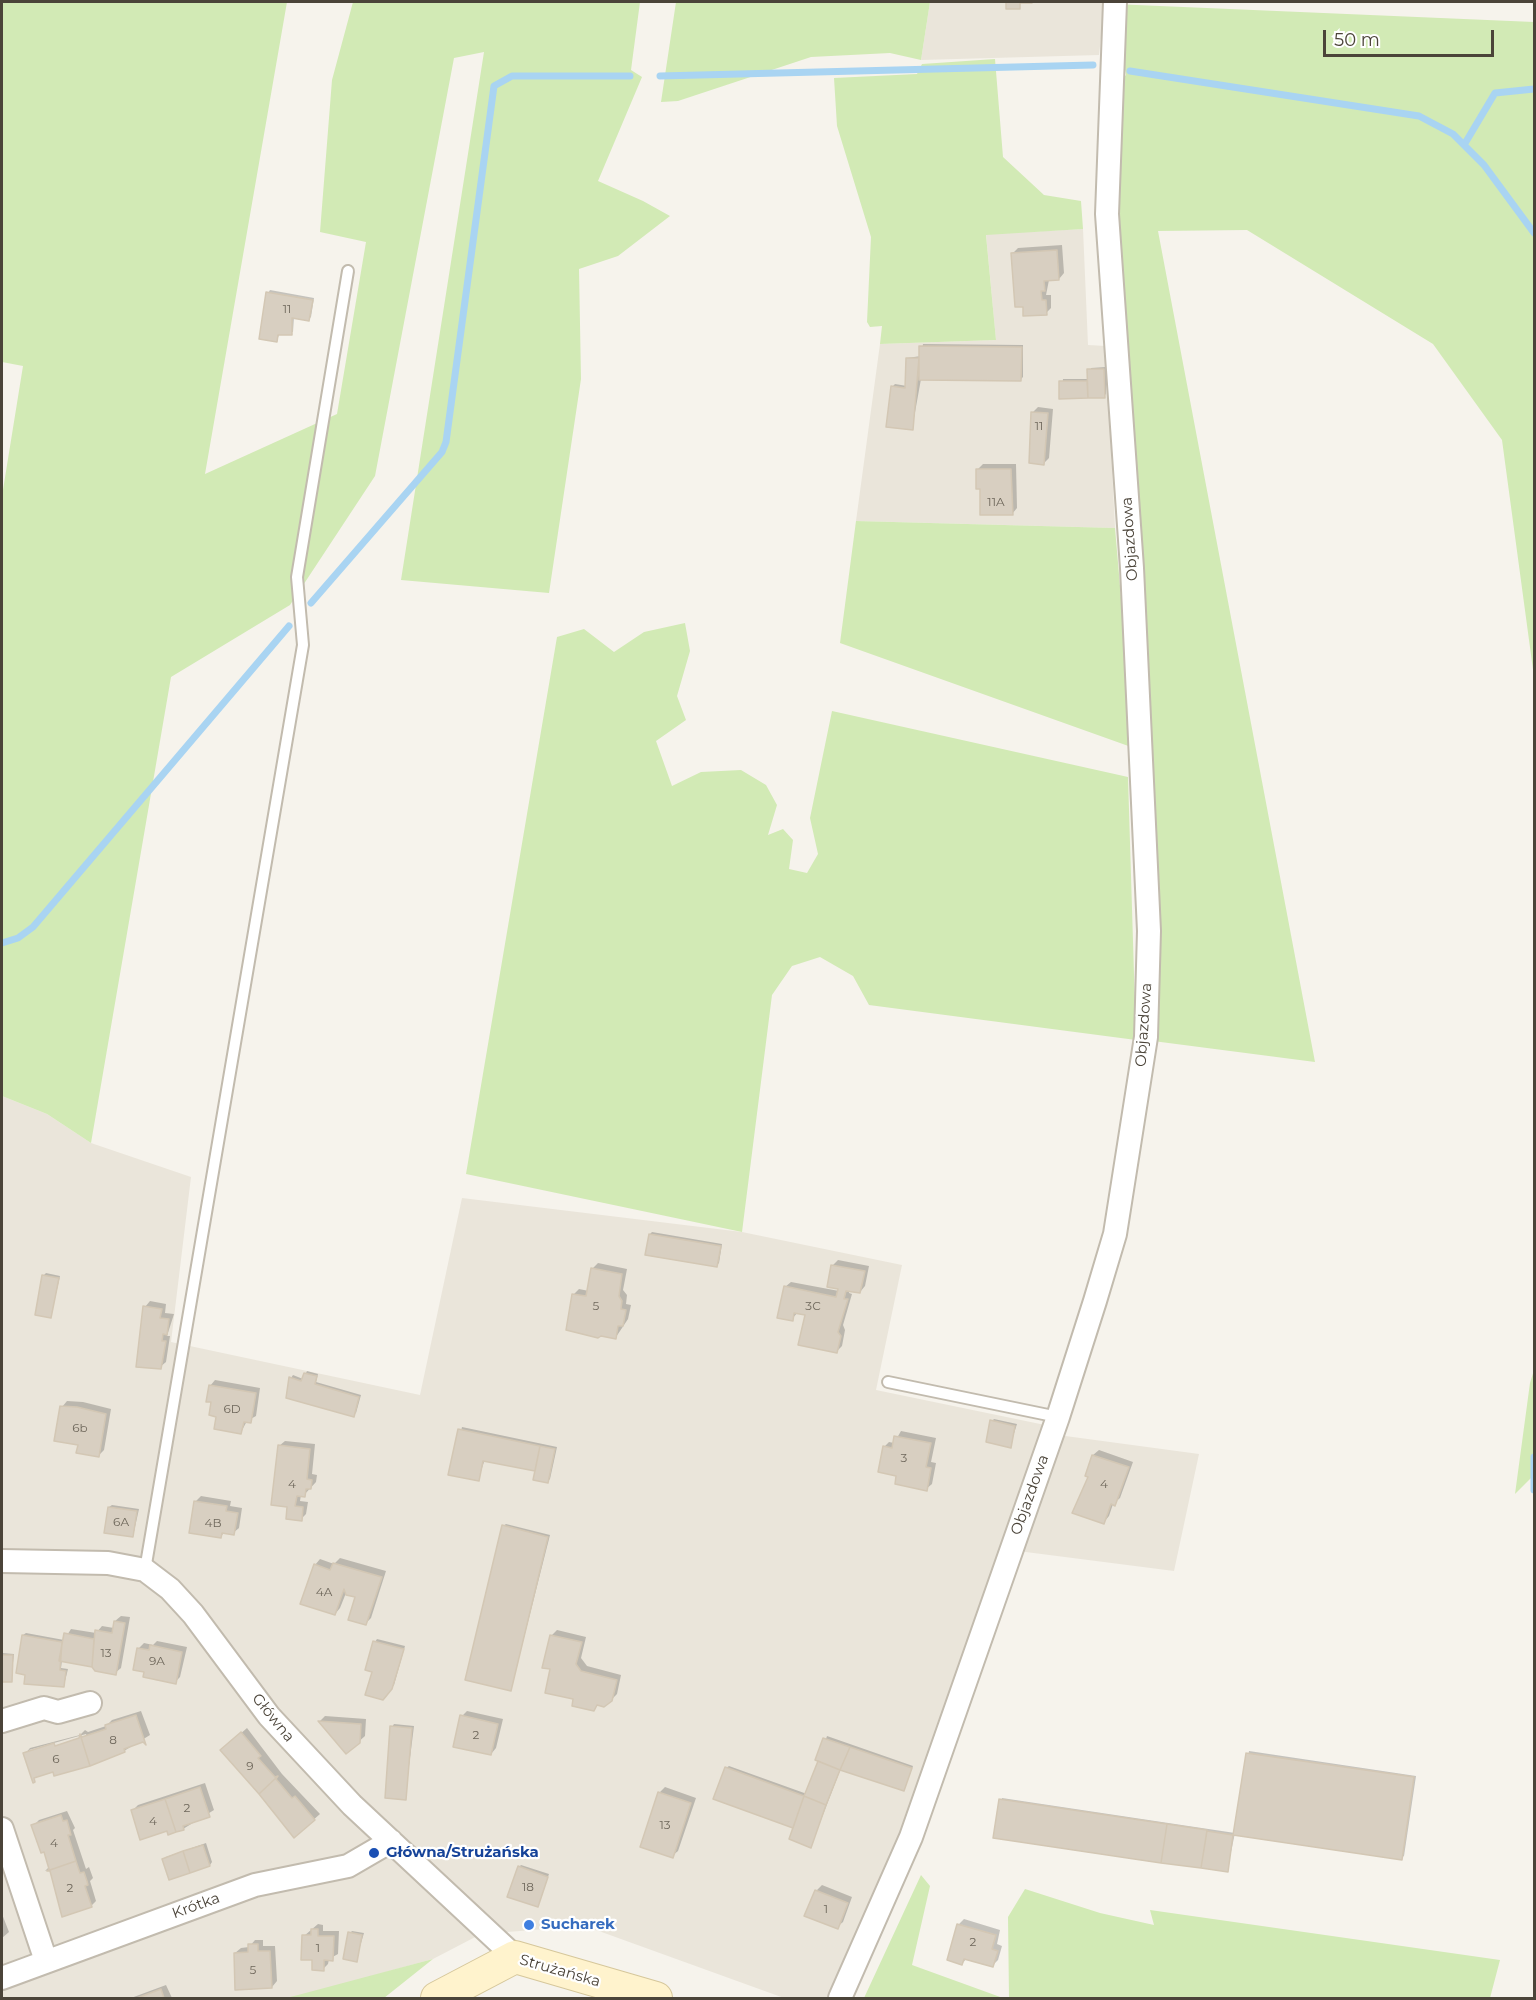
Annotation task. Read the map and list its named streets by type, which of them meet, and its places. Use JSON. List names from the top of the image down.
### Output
{
  "streets": {
    "main road": ["Strużańska"],
    "street": ["Objazdowa", "Główna", "Krótka"]
  },
  "crossings": [
    ["Główna", "Krótka"],
    ["Główna", "Strużańska"]
  ],
  "places": ["Główna/Strużańska", "Sucharek"],
  "house_numbers": [
    "11",
    "11",
    "11A",
    "5",
    "3C",
    "6D",
    "6b",
    "3",
    "4",
    "4",
    "6A",
    "4B",
    "4A",
    "13",
    "9A",
    "2",
    "8",
    "6",
    "9",
    "2",
    "4",
    "13",
    "4",
    "18",
    "2",
    "1",
    "2",
    "1",
    "5"
  ],
  "scale_bar": "50 m"
}
